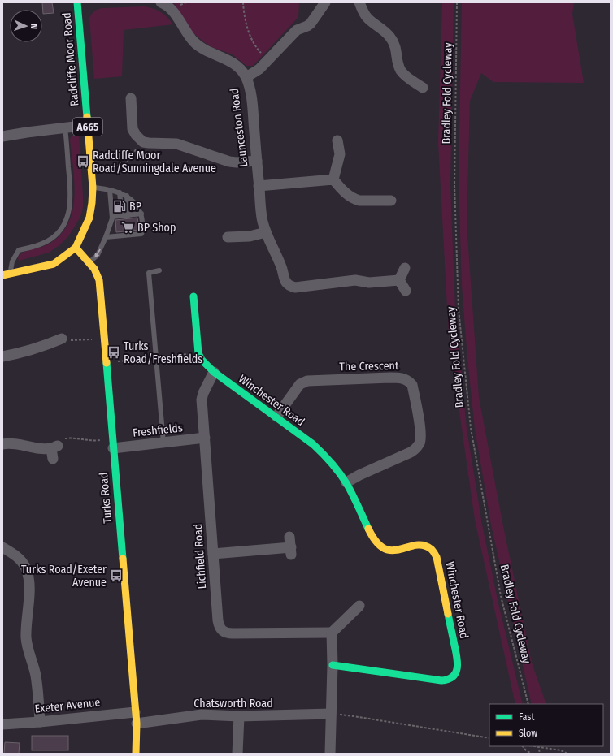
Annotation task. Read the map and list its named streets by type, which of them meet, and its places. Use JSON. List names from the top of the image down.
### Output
{
  "streets": {
    "street": [
      "Radcliffe Moor Road",
      "A665",
      "Launceston Road",
      "The Crescent",
      "Winchester Road",
      "Freshfields",
      "Turks Road",
      "Lichfield Road",
      "Chatsworth Road",
      "Exeter Avenue"
    ],
    "path": ["Bradley Fold Cycleway"]
  },
  "crossings": [
    ["Radcliffe Moor Road", "A665"],
    ["Radcliffe Moor Road", "Turks Road"],
    ["A665", "Turks Road"],
    ["The Crescent", "Winchester Road"],
    ["Winchester Road", "Lichfield Road"],
    ["Freshfields", "Turks Road"],
    ["Freshfields", "Lichfield Road"],
    ["Turks Road", "Chatsworth Road"],
    ["Turks Road", "Exeter Avenue"]
  ],
  "places": {
    "bus stop": ["Radcliffe Moor Road/Sunningdale Avenue", "Turks Road/Freshfields", "Turks Road/Exeter Avenue"],
    "fuel station": ["BP"],
    "supermarket": ["BP Shop"]
  },
  "legend": ["Fast", "Slow"],
  "north": "right"
}
